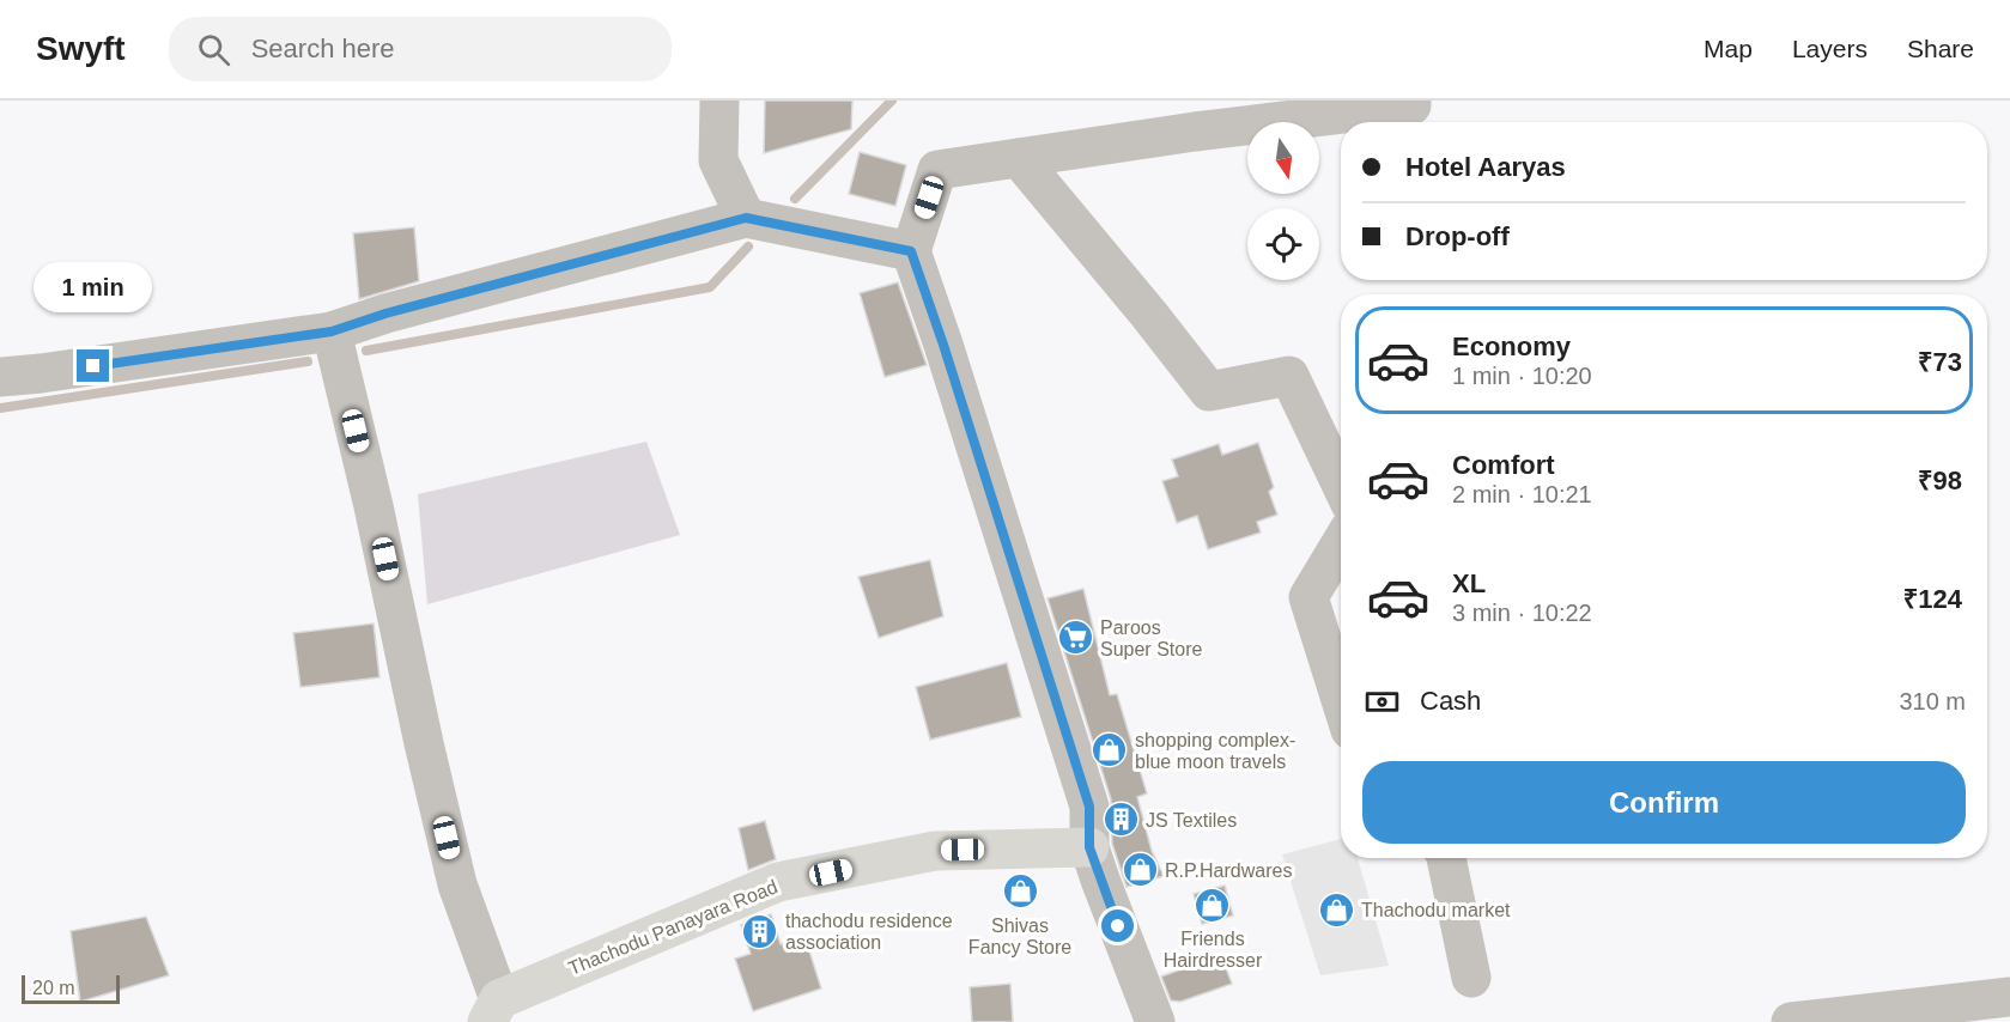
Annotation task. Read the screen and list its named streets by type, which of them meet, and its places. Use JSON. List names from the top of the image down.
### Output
{
  "streets": {
    "main road": ["Thachodu Panayara Road"]
  },
  "places": {
    "supermarket": ["Paroos Super Store"],
    "shop": [
      "shopping complex- blue moon travels",
      "R.P.Hardwares",
      "Shivas Fancy Store",
      "Friends Hairdresser",
      "Thachodu market"
    ],
    "building": ["JS Textiles", "thachodu residence association"]
  },
  "scale_bar": "20 m",
  "north": "bottom",
  "page": {
    "header": "Swyft",
    "search": "Search here",
    "nav": ["Map", "Layers", "Share"],
    "banner": ["Hotel Aaryas", "Drop-off"],
    "bubble": "1 min",
    "list": [
      {
        "name": "Economy",
        "note": "1 min · 10:20",
        "value": "₹73"
      },
      {
        "name": "Comfort",
        "note": "2 min · 10:21",
        "value": "₹98"
      },
      {
        "name": "XL",
        "note": "3 min · 10:22",
        "value": "₹124"
      }
    ],
    "pay": ["Cash", "310 m"],
    "buttons": "Confirm",
    "scale": "20 m"
  }
}
